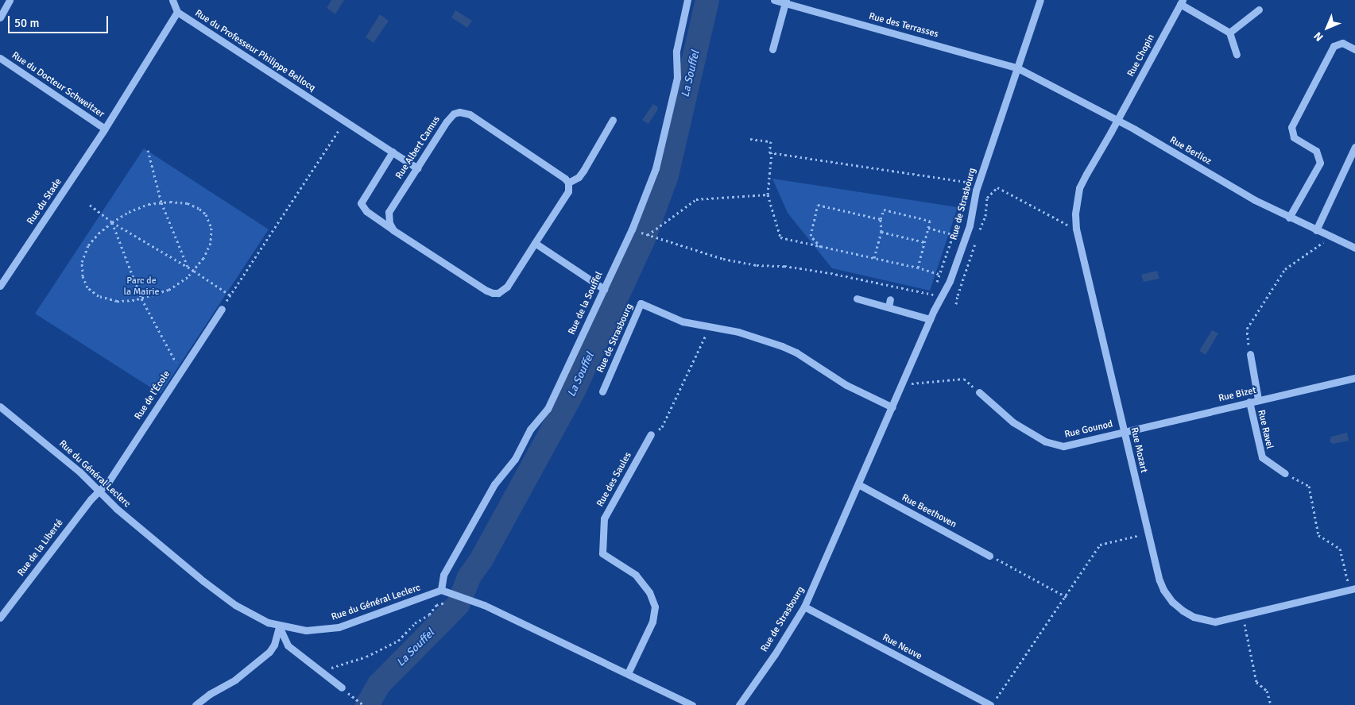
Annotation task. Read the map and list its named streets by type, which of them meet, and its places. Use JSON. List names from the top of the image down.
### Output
{
  "streets": {
    "street": [
      "Rue des Terrasses",
      "Rue du Professeur Philippe Bellocq",
      "Rue Chopin",
      "Rue du Docteur Schweitzer",
      "Rue Albert Camus",
      "Rue Berlioz",
      "Rue du Stade",
      "Rue de Strasbourg",
      "Rue de la Souffel",
      "Rue Bizet",
      "Rue de l'École",
      "Rue Gounod",
      "Rue Ravel",
      "Rue Mozart",
      "Rue du Général Leclerc",
      "Rue des Saules",
      "Rue Beethoven",
      "Rue de la Liberté",
      "Rue Neuve"
    ]
  },
  "crossings": [
    ["Rue des Terrasses", "Rue Berlioz"],
    ["Rue des Terrasses", "Rue de Strasbourg"],
    ["Rue du Professeur Philippe Bellocq", "Rue Albert Camus"],
    ["Rue Chopin", "Rue Berlioz"],
    ["Rue Chopin", "Rue Mozart"],
    ["Rue du Docteur Schweitzer", "Rue du Stade"],
    ["Rue Berlioz", "Rue de Strasbourg"],
    ["Rue Berlioz", "Rue Mozart"],
    ["Rue de Strasbourg", "Rue Beethoven"],
    ["Rue de Strasbourg", "Rue Neuve"],
    ["Rue de la Souffel", "Rue du Général Leclerc"],
    ["Rue Bizet", "Rue Gounod"],
    ["Rue Bizet", "Rue Ravel"],
    ["Rue Bizet", "Rue Mozart"],
    ["Rue de l'École", "Rue du Général Leclerc"],
    ["Rue de l'École", "Rue de la Liberté"],
    ["Rue Gounod", "Rue Mozart"],
    ["Rue du Général Leclerc", "Rue de la Liberté"]
  ],
  "water": ["La Souffel"],
  "parks": ["Parc de la Mairie"],
  "scale_bar": "50 m",
  "north": "bottom left"
}
